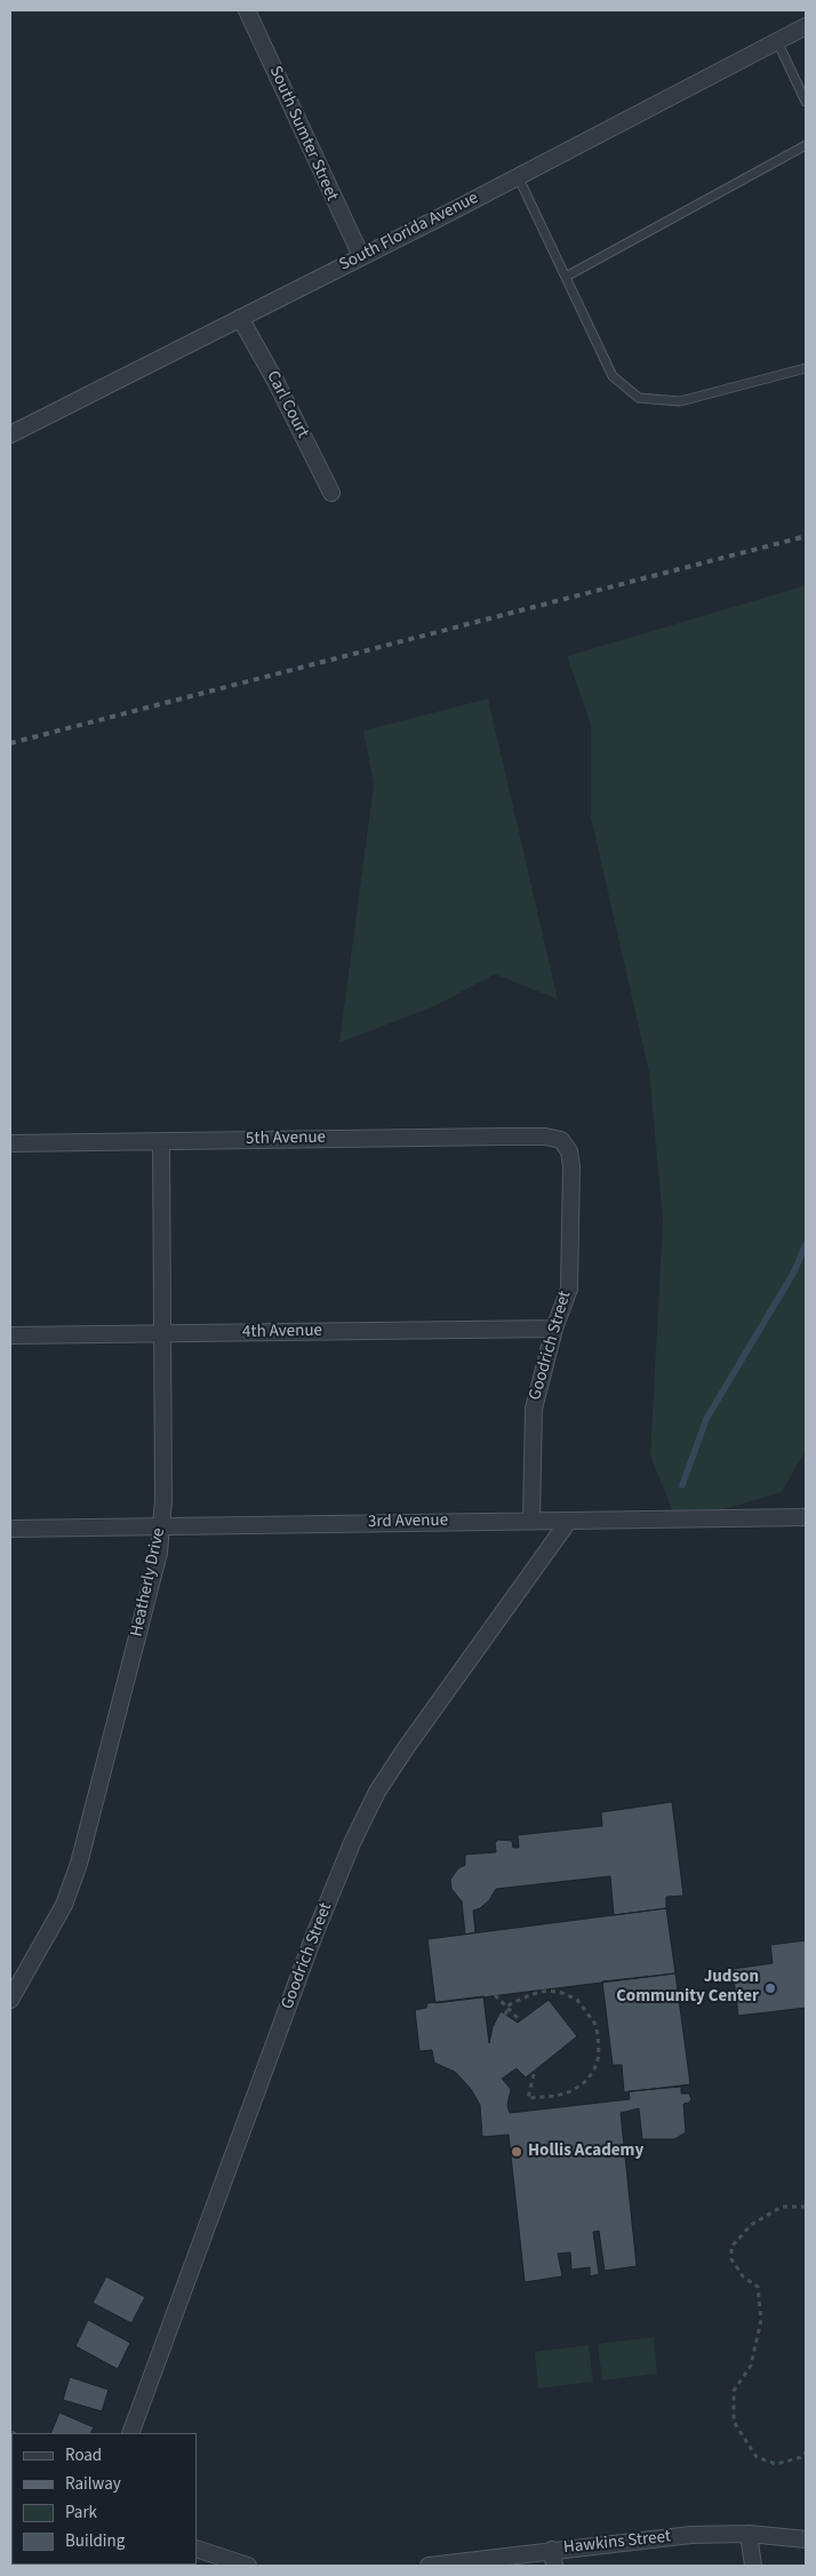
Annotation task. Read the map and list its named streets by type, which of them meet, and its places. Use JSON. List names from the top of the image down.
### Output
{
  "streets": {
    "street": [
      "South Sumter Street",
      "South Florida Avenue",
      "Carl Court",
      "5th Avenue",
      "4th Avenue",
      "Goodrich Street",
      "3rd Avenue",
      "Heatherly Drive",
      "Hawkins Street"
    ]
  },
  "crossings": [
    ["South Sumter Street", "South Florida Avenue"],
    ["South Florida Avenue", "Carl Court"],
    ["5th Avenue", "Goodrich Street"],
    ["5th Avenue", "Heatherly Drive"],
    ["4th Avenue", "Goodrich Street"],
    ["4th Avenue", "Heatherly Drive"],
    ["Goodrich Street", "3rd Avenue"],
    ["3rd Avenue", "Heatherly Drive"]
  ],
  "places": ["Judson Community Center", "Hollis Academy"],
  "legend": [
    "Road",
    "Railway",
    "Park",
    "Building"
  ]
}
